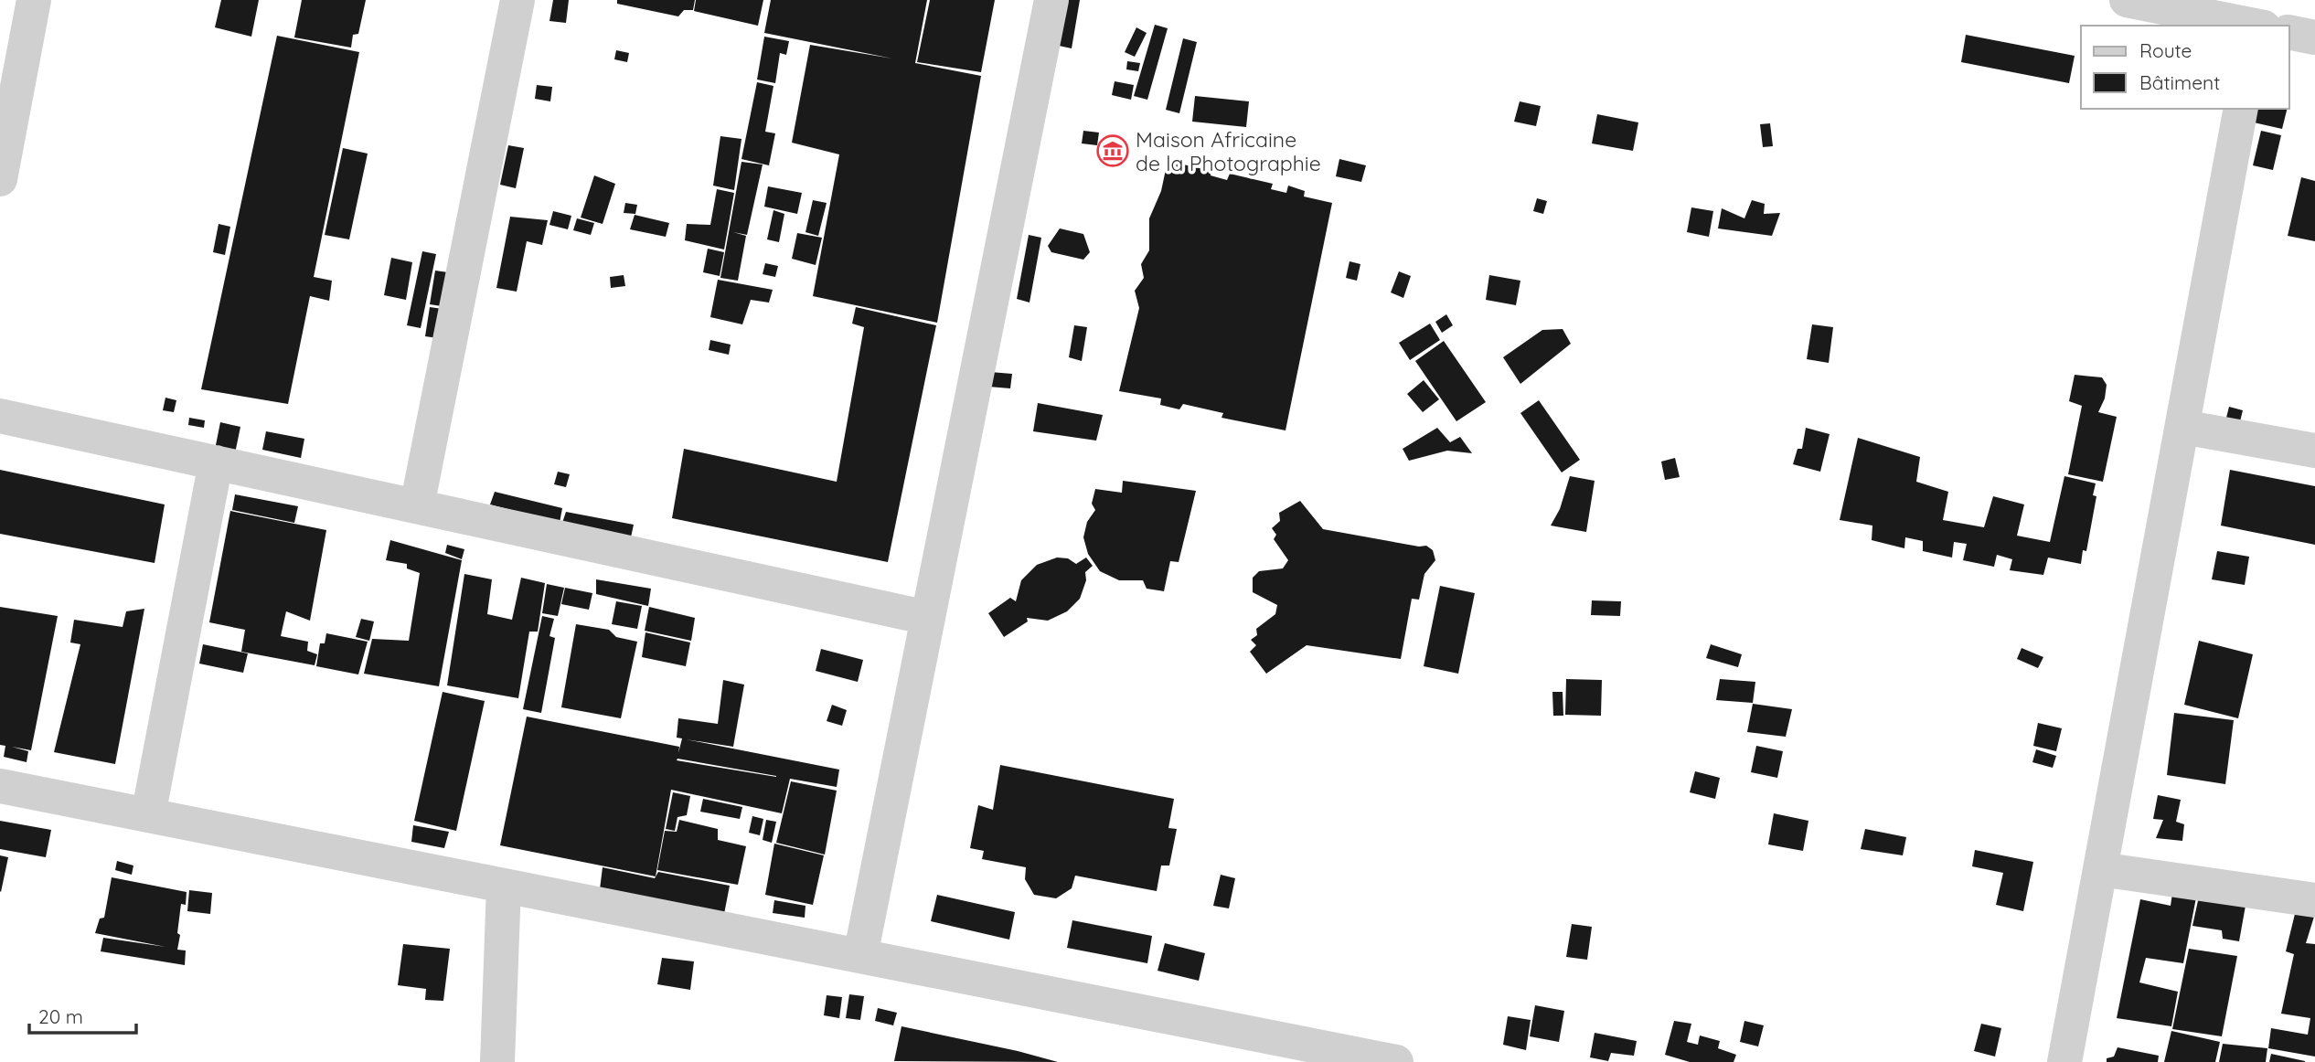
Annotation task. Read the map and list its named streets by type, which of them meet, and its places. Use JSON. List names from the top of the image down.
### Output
{
  "places": {
    "museum": ["Maison Africaine de la Photographie"]
  },
  "legend": ["Route", "Bâtiment"],
  "scale_bar": "20 m"
}
